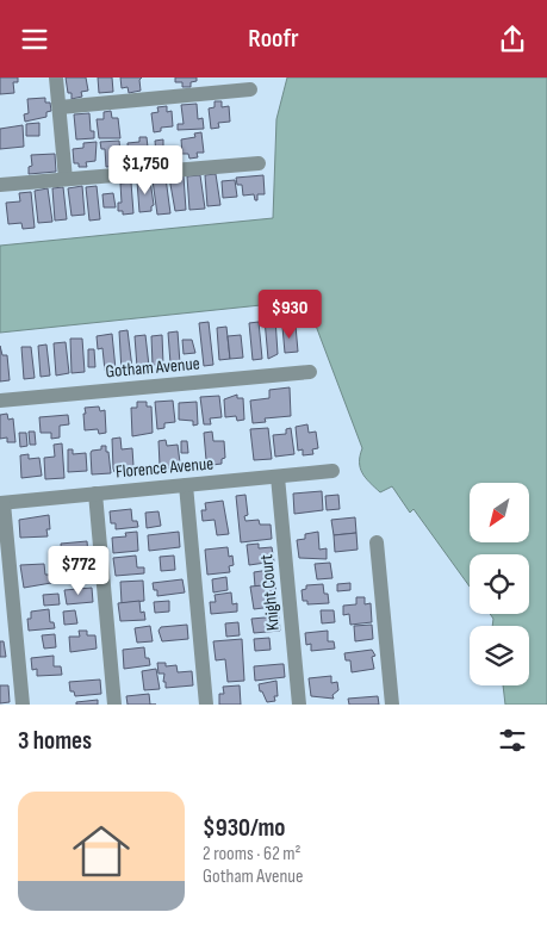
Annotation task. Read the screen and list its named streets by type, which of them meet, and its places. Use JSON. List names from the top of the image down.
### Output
{
  "streets": {
    "street": ["Gotham Avenue", "Florence Avenue", "Knight Court"]
  },
  "crossings": [
    ["Florence Avenue", "Knight Court"]
  ],
  "north": "bottom left",
  "page": {
    "header": "Roofr",
    "price": ["$1,750", "$930", "$772"],
    "heading": "3 homes",
    "list": [
      {
        "name": "$930/mo",
        "note": "2 rooms · 62 m² · Gotham Avenue"
      }
    ]
  }
}
